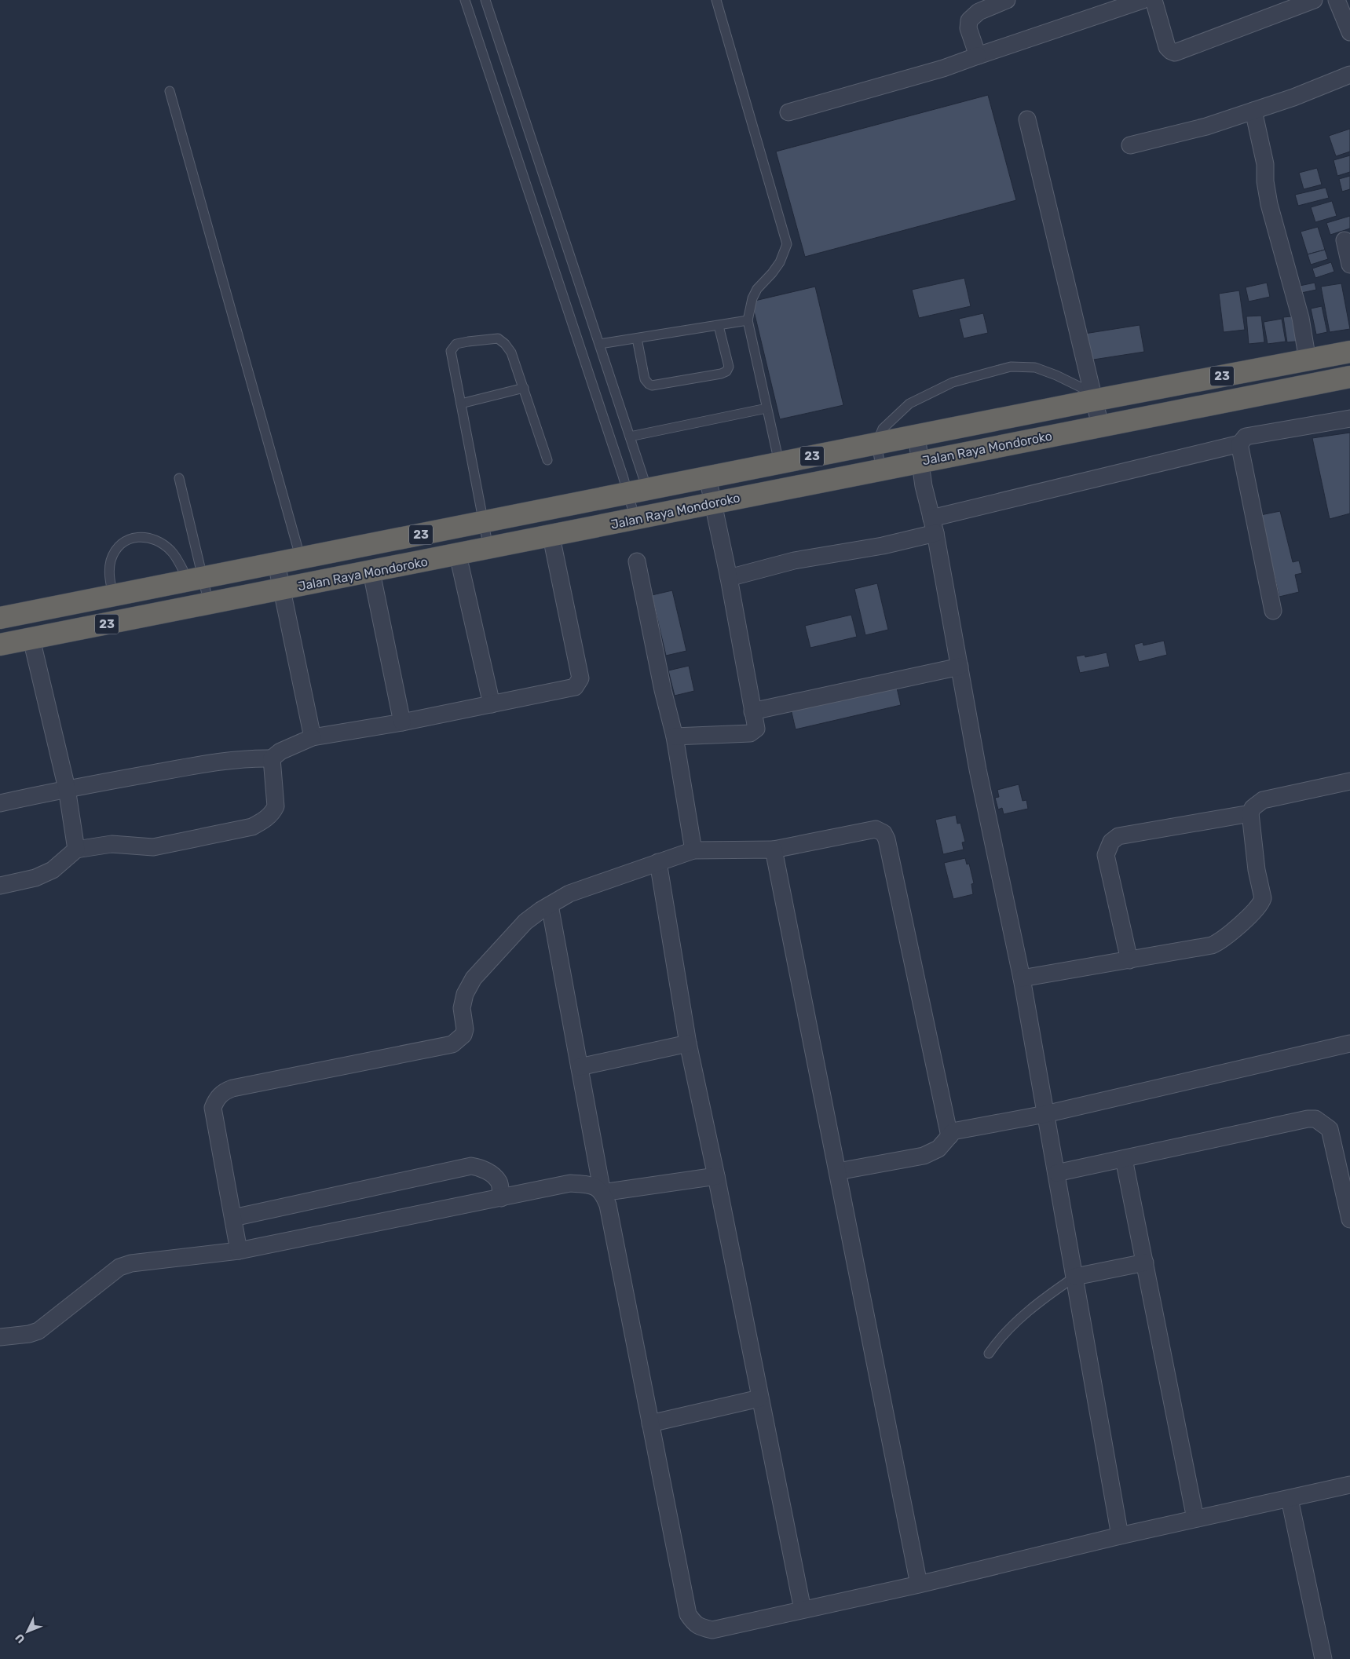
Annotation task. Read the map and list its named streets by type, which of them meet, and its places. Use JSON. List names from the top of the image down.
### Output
{
  "streets": {
    "highway": ["23", "Jalan Raya Mondoroko"]
  },
  "north": "bottom left"
}
